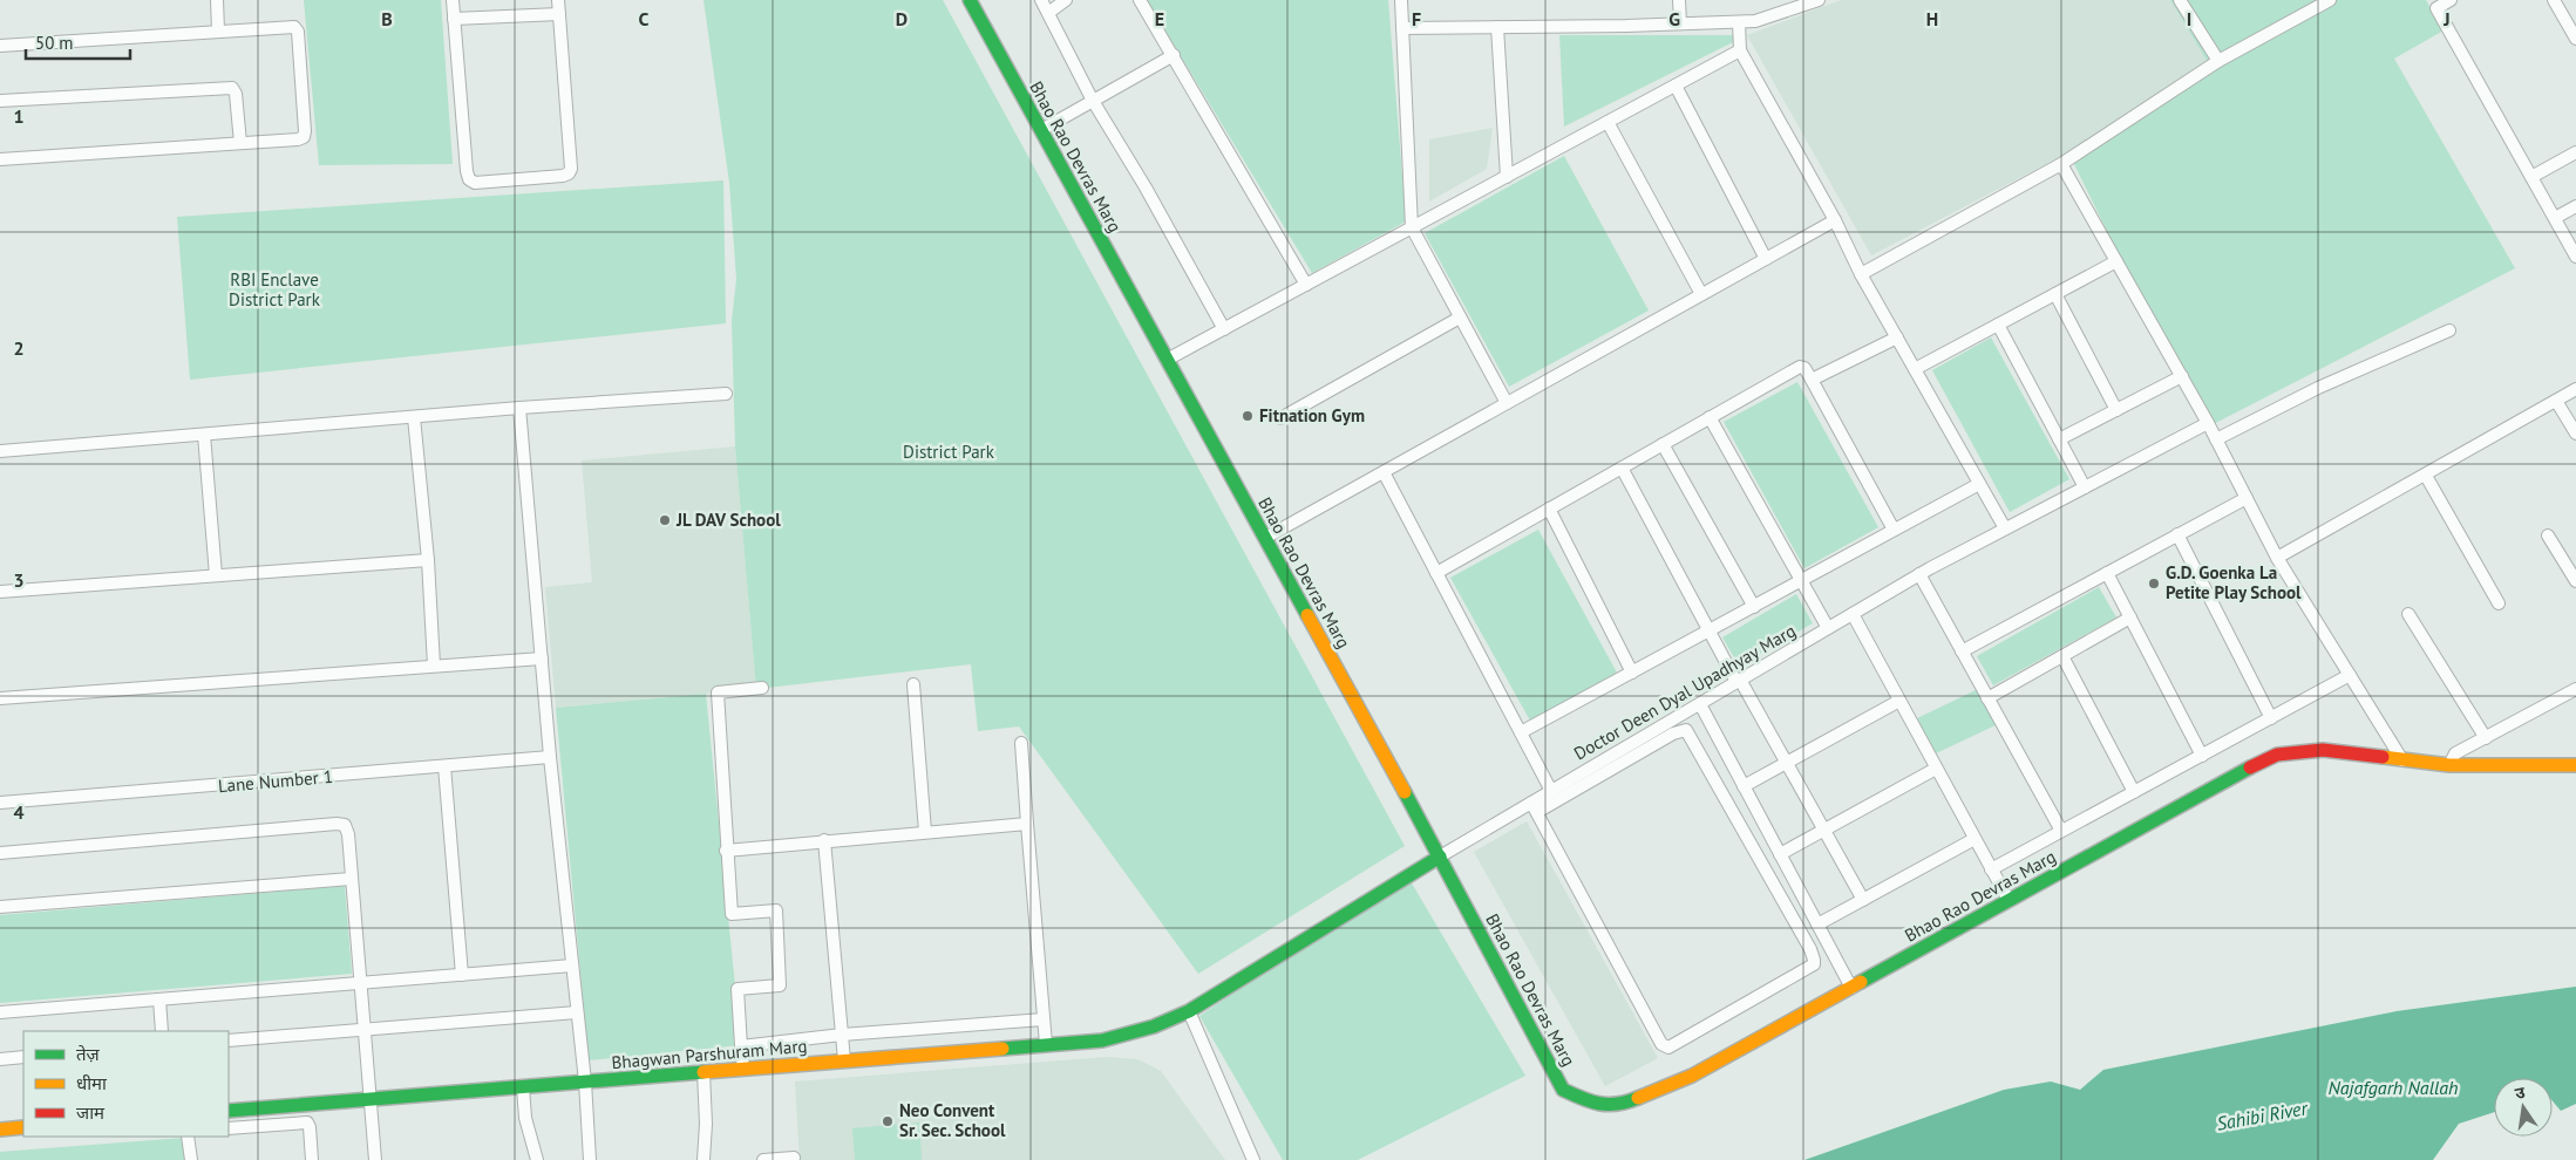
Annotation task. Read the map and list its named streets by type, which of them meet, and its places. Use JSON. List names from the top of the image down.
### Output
{
  "streets": {
    "street": [
      "Bhao Rao Devras Marg",
      "Doctor Deen Dyal Upadhyay Marg",
      "Lane Number 1",
      "Bhagwan Parshuram Marg"
    ]
  },
  "crossings": [
    ["Bhao Rao Devras Marg", "Doctor Deen Dyal Upadhyay Marg"],
    ["Doctor Deen Dyal Upadhyay Marg", "Bhagwan Parshuram Marg"]
  ],
  "water": ["Najafgarh Nallah", "Sahibi River"],
  "parks": ["RBI Enclave District Park", "District Park"],
  "places": [
    "Fitnation Gym",
    "JL DAV School",
    "G.D. Goenka La Petite Play School",
    "Neo Convent Sr. Sec. School"
  ],
  "legend": ["तेज़", "धीमा", "जाम"],
  "scale_bar": "50 m",
  "north": "top",
  "grid": {
    "columns": [
      "B",
      "C",
      "D",
      "E",
      "F",
      "G",
      "H",
      "I",
      "J"
    ],
    "rows": [
      "1",
      "2",
      "3",
      "4"
    ]
  }
}
